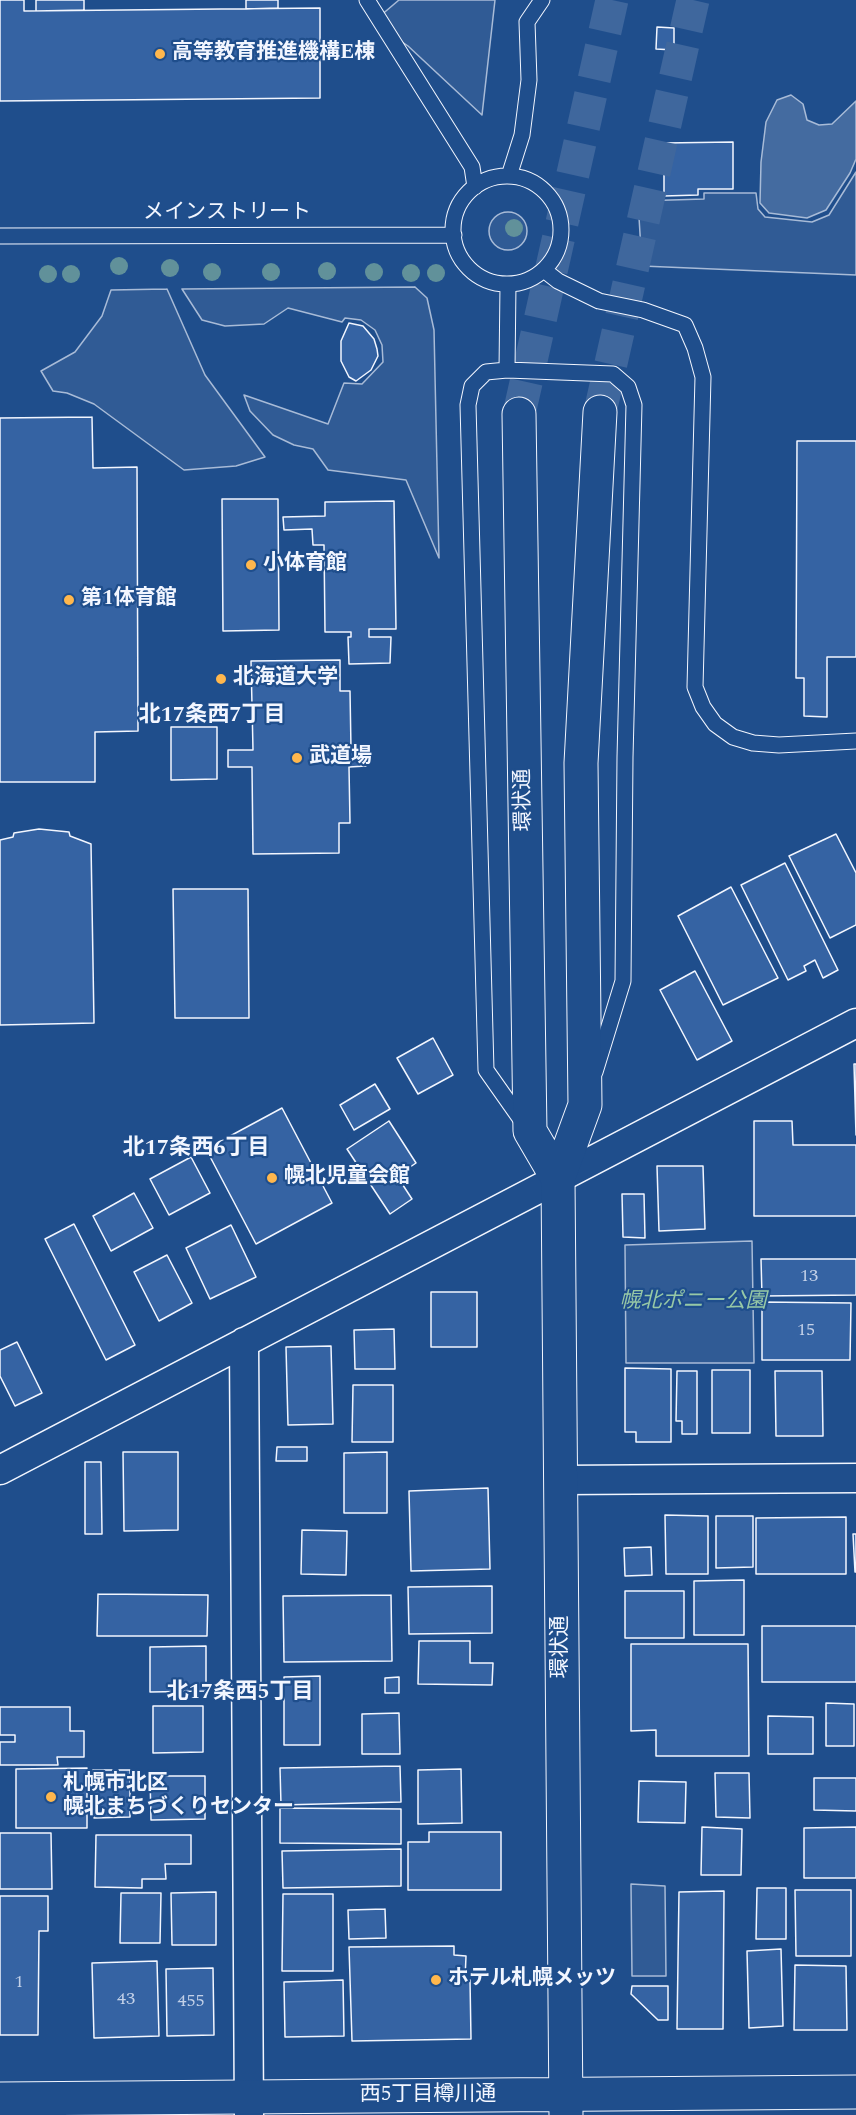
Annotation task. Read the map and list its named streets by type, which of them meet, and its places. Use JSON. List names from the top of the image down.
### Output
{
  "streets": {
    "street": ["環状通", "西5丁目樽川通"],
    "lane": ["メインストリート"]
  },
  "crossings": [
    ["環状通", "西5丁目樽川通"]
  ],
  "districts": ["北17条西7丁目", "北17条西6丁目", "北17条西5丁目"],
  "parks": ["幌北ポニー公園"],
  "places": [
    "高等教育推進機構E棟",
    "小体育館",
    "第1体育館",
    "北海道大学",
    "武道場",
    "幌北児童会館",
    "札幌市北区 幌北まちづくりセンター",
    "ホテル札幌メッツ"
  ],
  "house_numbers": [
    "13",
    "15",
    "1",
    "43",
    "455"
  ]
}
